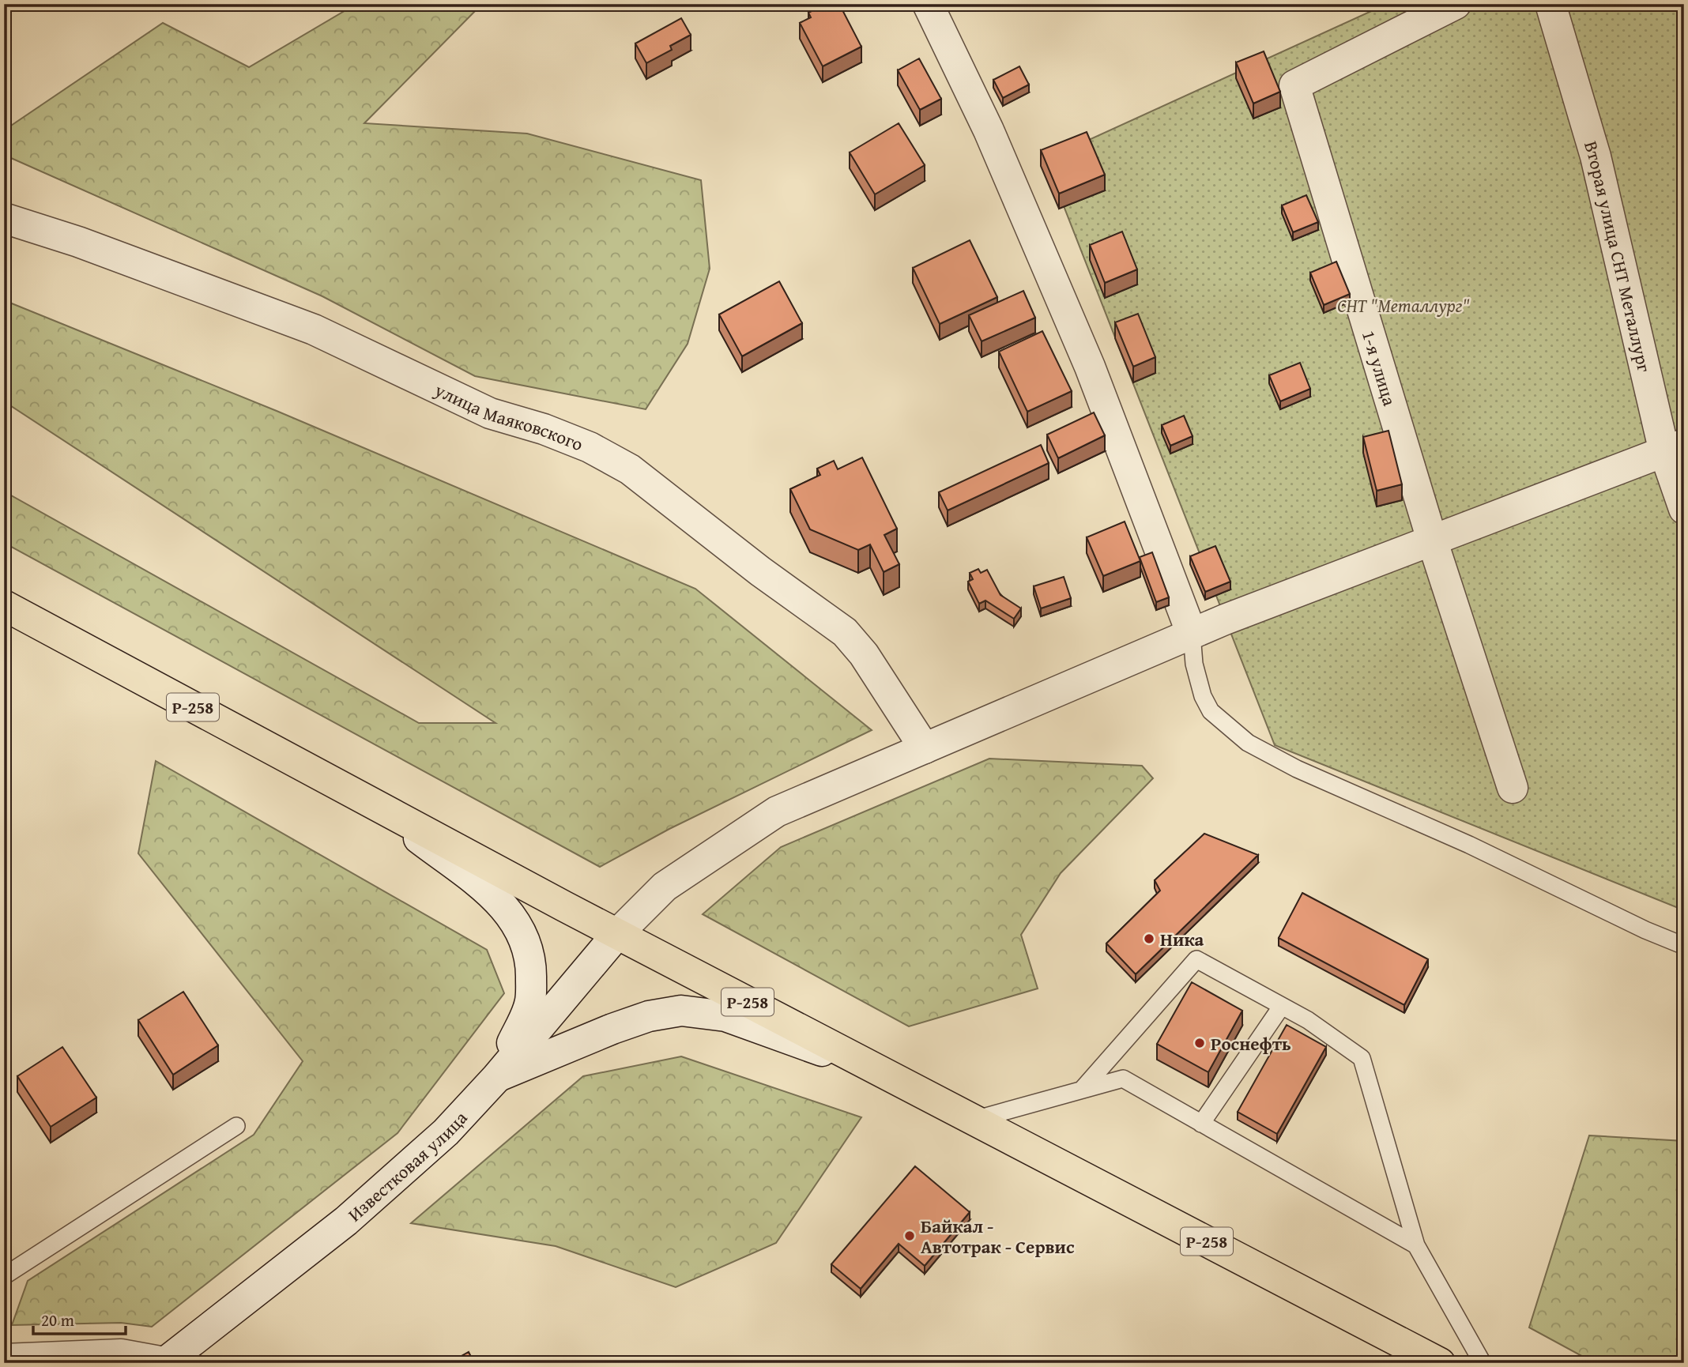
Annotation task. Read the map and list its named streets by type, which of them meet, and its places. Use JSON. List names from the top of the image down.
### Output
{
  "streets": {
    "main road": ["Р-258"],
    "street": [
      "Вторая улица СНТ Металлург",
      "1-я улица",
      "улица Маяковского",
      "Известковая улица"
    ]
  },
  "crossings": [
    ["Вторая улица СНТ Металлург", "Известковая улица"],
    ["1-я улица", "Известковая улица"],
    ["улица Маяковского", "Известковая улица"],
    ["Р-258", "Известковая улица"]
  ],
  "parks": ["СНТ \"Металлург\""],
  "places": ["Ника", "Роснефть", "Байкал - Автотрак - Сервис"],
  "scale_bar": "20 m"
}
